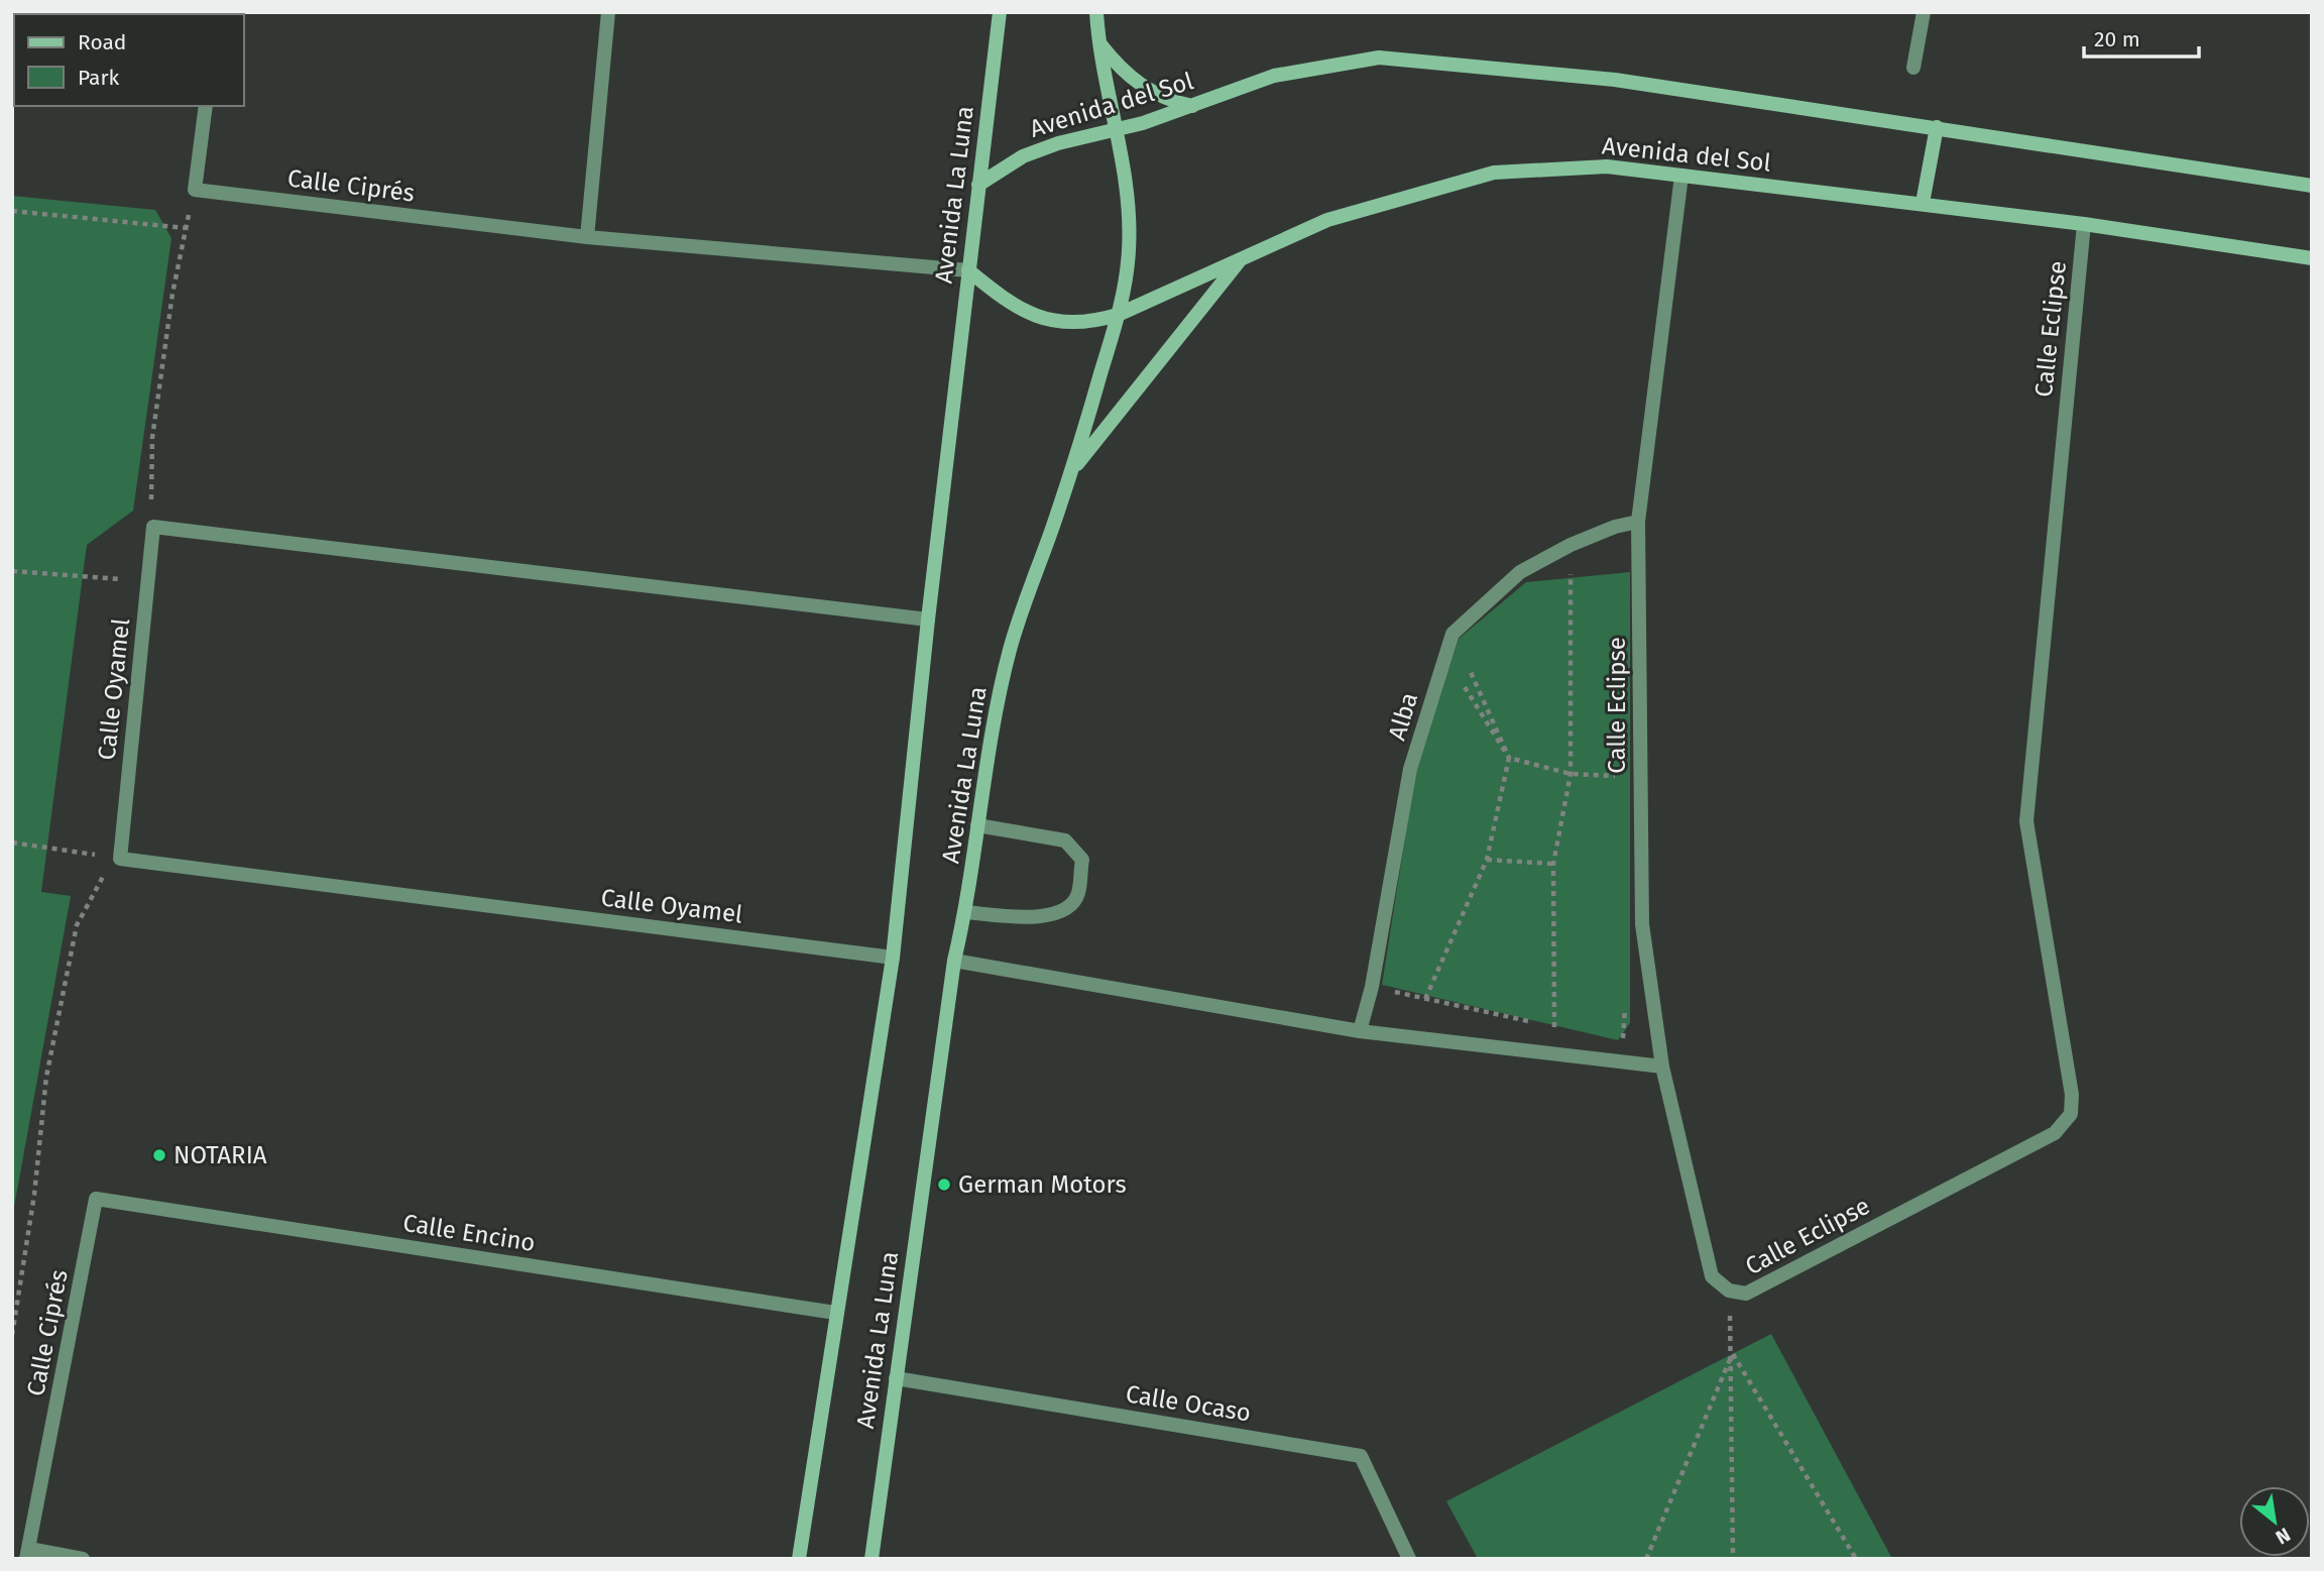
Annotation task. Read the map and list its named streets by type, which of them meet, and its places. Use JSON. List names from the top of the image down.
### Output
{
  "streets": {
    "main road": ["Avenida del Sol", "Avenida La Luna"],
    "street": [
      "Calle Ciprés",
      "Calle Eclipse",
      "Calle Oyamel",
      "Alba",
      "Calle Encino",
      "Calle Ocaso"
    ]
  },
  "crossings": [
    ["Avenida del Sol", "Calle Ciprés"],
    ["Avenida del Sol", "Avenida La Luna"],
    ["Avenida del Sol", "Calle Eclipse"],
    ["Calle Ciprés", "Avenida La Luna"],
    ["Calle Ciprés", "Calle Encino"],
    ["Avenida La Luna", "Calle Oyamel"],
    ["Avenida La Luna", "Calle Encino"],
    ["Avenida La Luna", "Calle Ocaso"]
  ],
  "places": ["NOTARIA", "German Motors"],
  "legend": ["Road", "Park"],
  "scale_bar": "20 m",
  "north": "bottom right"
}
